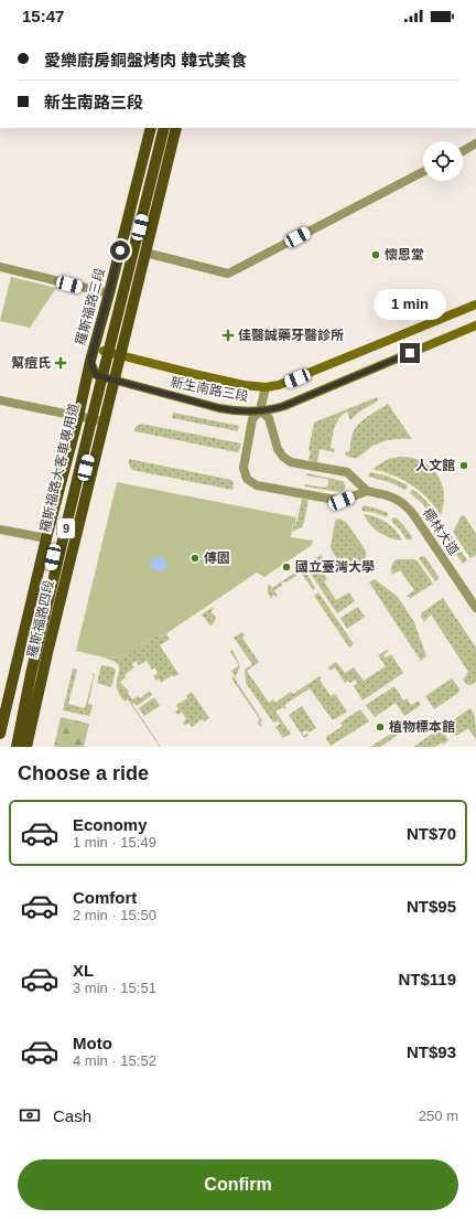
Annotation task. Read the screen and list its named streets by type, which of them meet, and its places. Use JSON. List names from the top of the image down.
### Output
{
  "streets": {
    "main road": [
      "羅斯福路三段",
      "新生南路三段",
      "羅斯福路大客車專用道",
      "9",
      "羅斯福路四段"
    ],
    "street": ["椰林大道"]
  },
  "crossings": [
    ["羅斯福路三段", "羅斯福路大客車專用道"],
    ["羅斯福路三段", "羅斯福路四段"],
    ["新生南路三段", "羅斯福路大客車專用道"],
    ["新生南路三段", "9"],
    ["羅斯福路大客車專用道", "9"],
    ["羅斯福路大客車專用道", "羅斯福路四段"]
  ],
  "places": {
    "other": [
      "懷恩堂",
      "人文館",
      "傅園",
      "國立臺灣大學",
      "植物標本館"
    ],
    "health": ["佳醫誠藥牙醫診所", "幫痘氏"]
  },
  "page": {
    "status": "15:47",
    "banner": ["愛樂廚房銅盤烤肉 韓式美食", "新生南路三段"],
    "bubble": "1 min",
    "heading": "Choose a ride",
    "list": [
      {
        "name": "Economy",
        "note": "1 min · 15:49",
        "value": "NT$70"
      },
      {
        "name": "Comfort",
        "note": "2 min · 15:50",
        "value": "NT$95"
      },
      {
        "name": "XL",
        "note": "3 min · 15:51",
        "value": "NT$119"
      },
      {
        "name": "Moto",
        "note": "4 min · 15:52",
        "value": "NT$93"
      }
    ],
    "pay": ["Cash", "250 m"],
    "buttons": "Confirm"
  }
}
